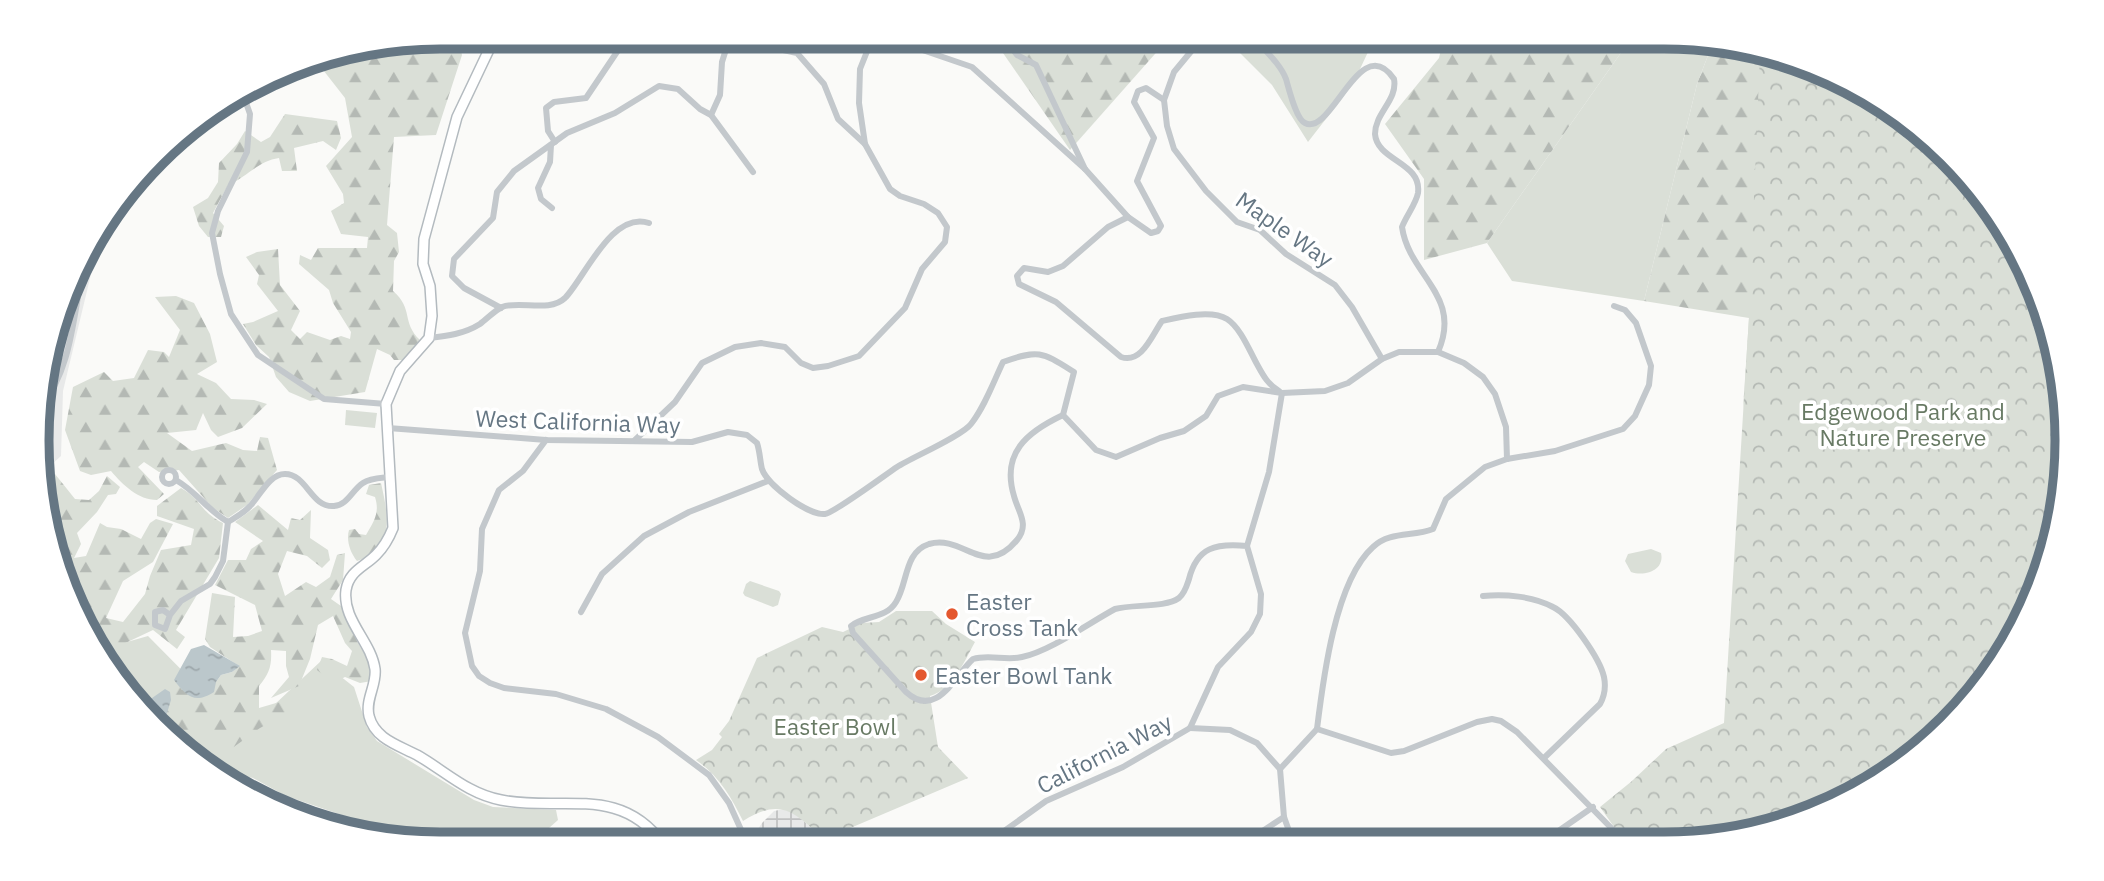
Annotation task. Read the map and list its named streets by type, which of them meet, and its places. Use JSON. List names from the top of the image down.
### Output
{
  "streets": {
    "street": ["Maple Way", "West California Way", "California Way"]
  },
  "parks": ["Edgewood Park and Nature Preserve", "Easter Bowl"],
  "places": ["Easter Cross Tank", "Easter Bowl Tank"]
}
